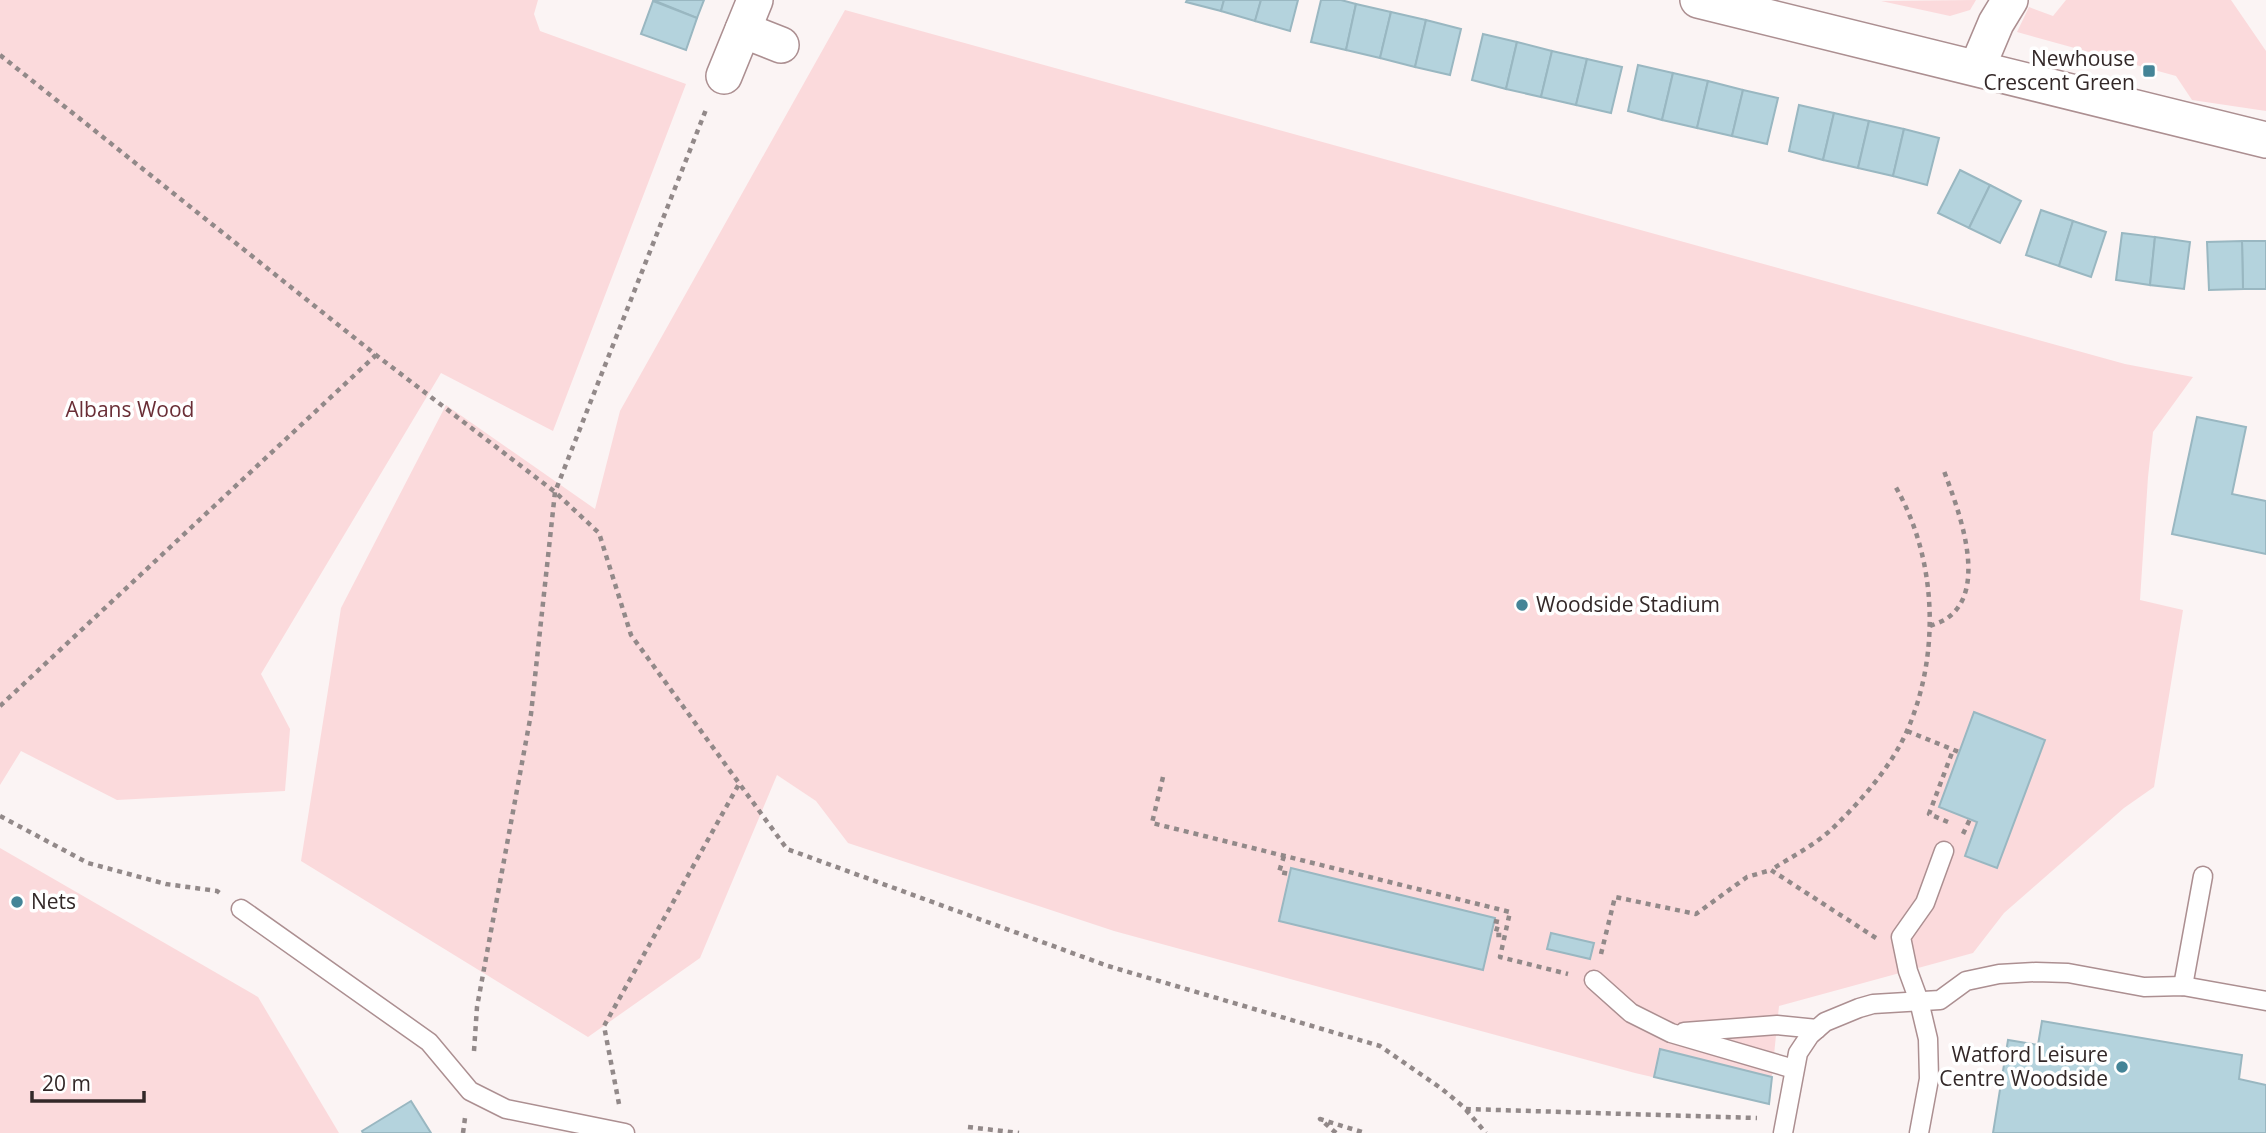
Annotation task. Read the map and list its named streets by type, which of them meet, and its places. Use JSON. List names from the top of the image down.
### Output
{
  "parks": ["Albans Wood"],
  "places": {
    "transit": ["Newhouse Crescent Green"],
    "other": ["Woodside Stadium", "Nets", "Watford Leisure Centre Woodside"]
  },
  "scale_bar": "20 m"
}
